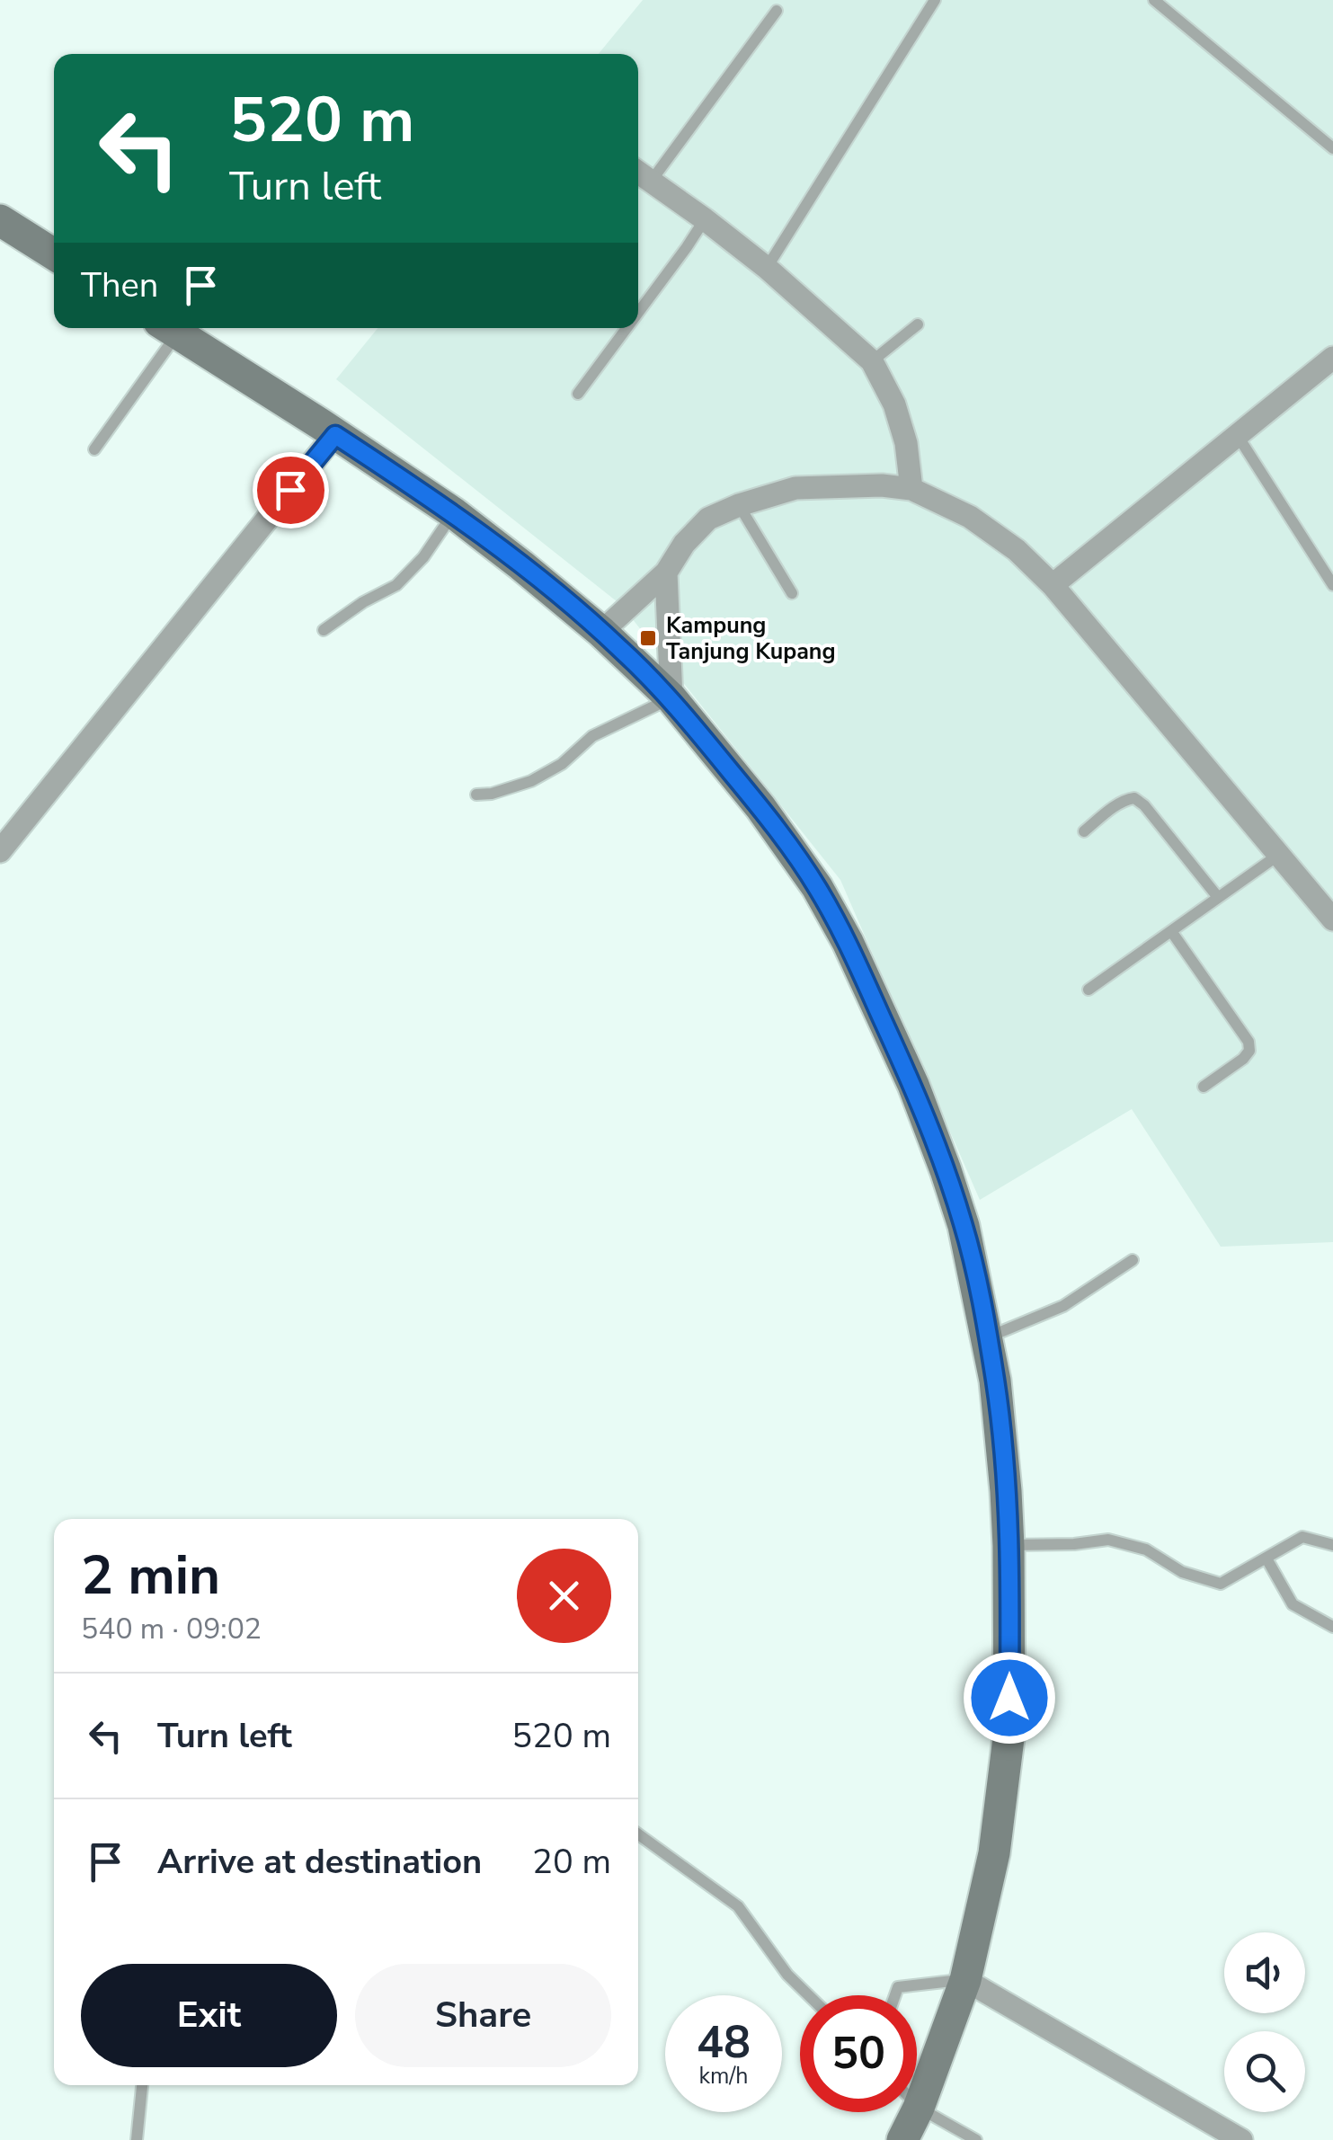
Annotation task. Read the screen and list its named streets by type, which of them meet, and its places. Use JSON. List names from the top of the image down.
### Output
{
  "places": {
    "transit": ["Kampung Tanjung Kupang"]
  },
  "page": {
    "turn": ["520 m", "Turn left"],
    "then": "Then",
    "heading": ["2 min", "540 m · 09:02"],
    "list": [
      {
        "name": "Turn left",
        "value": "520 m"
      },
      {
        "name": "Arrive at destination",
        "value": "20 m"
      }
    ],
    "buttons": ["Exit", "Share"],
    "speed": "48 km/h",
    "limit": "50"
  }
}
